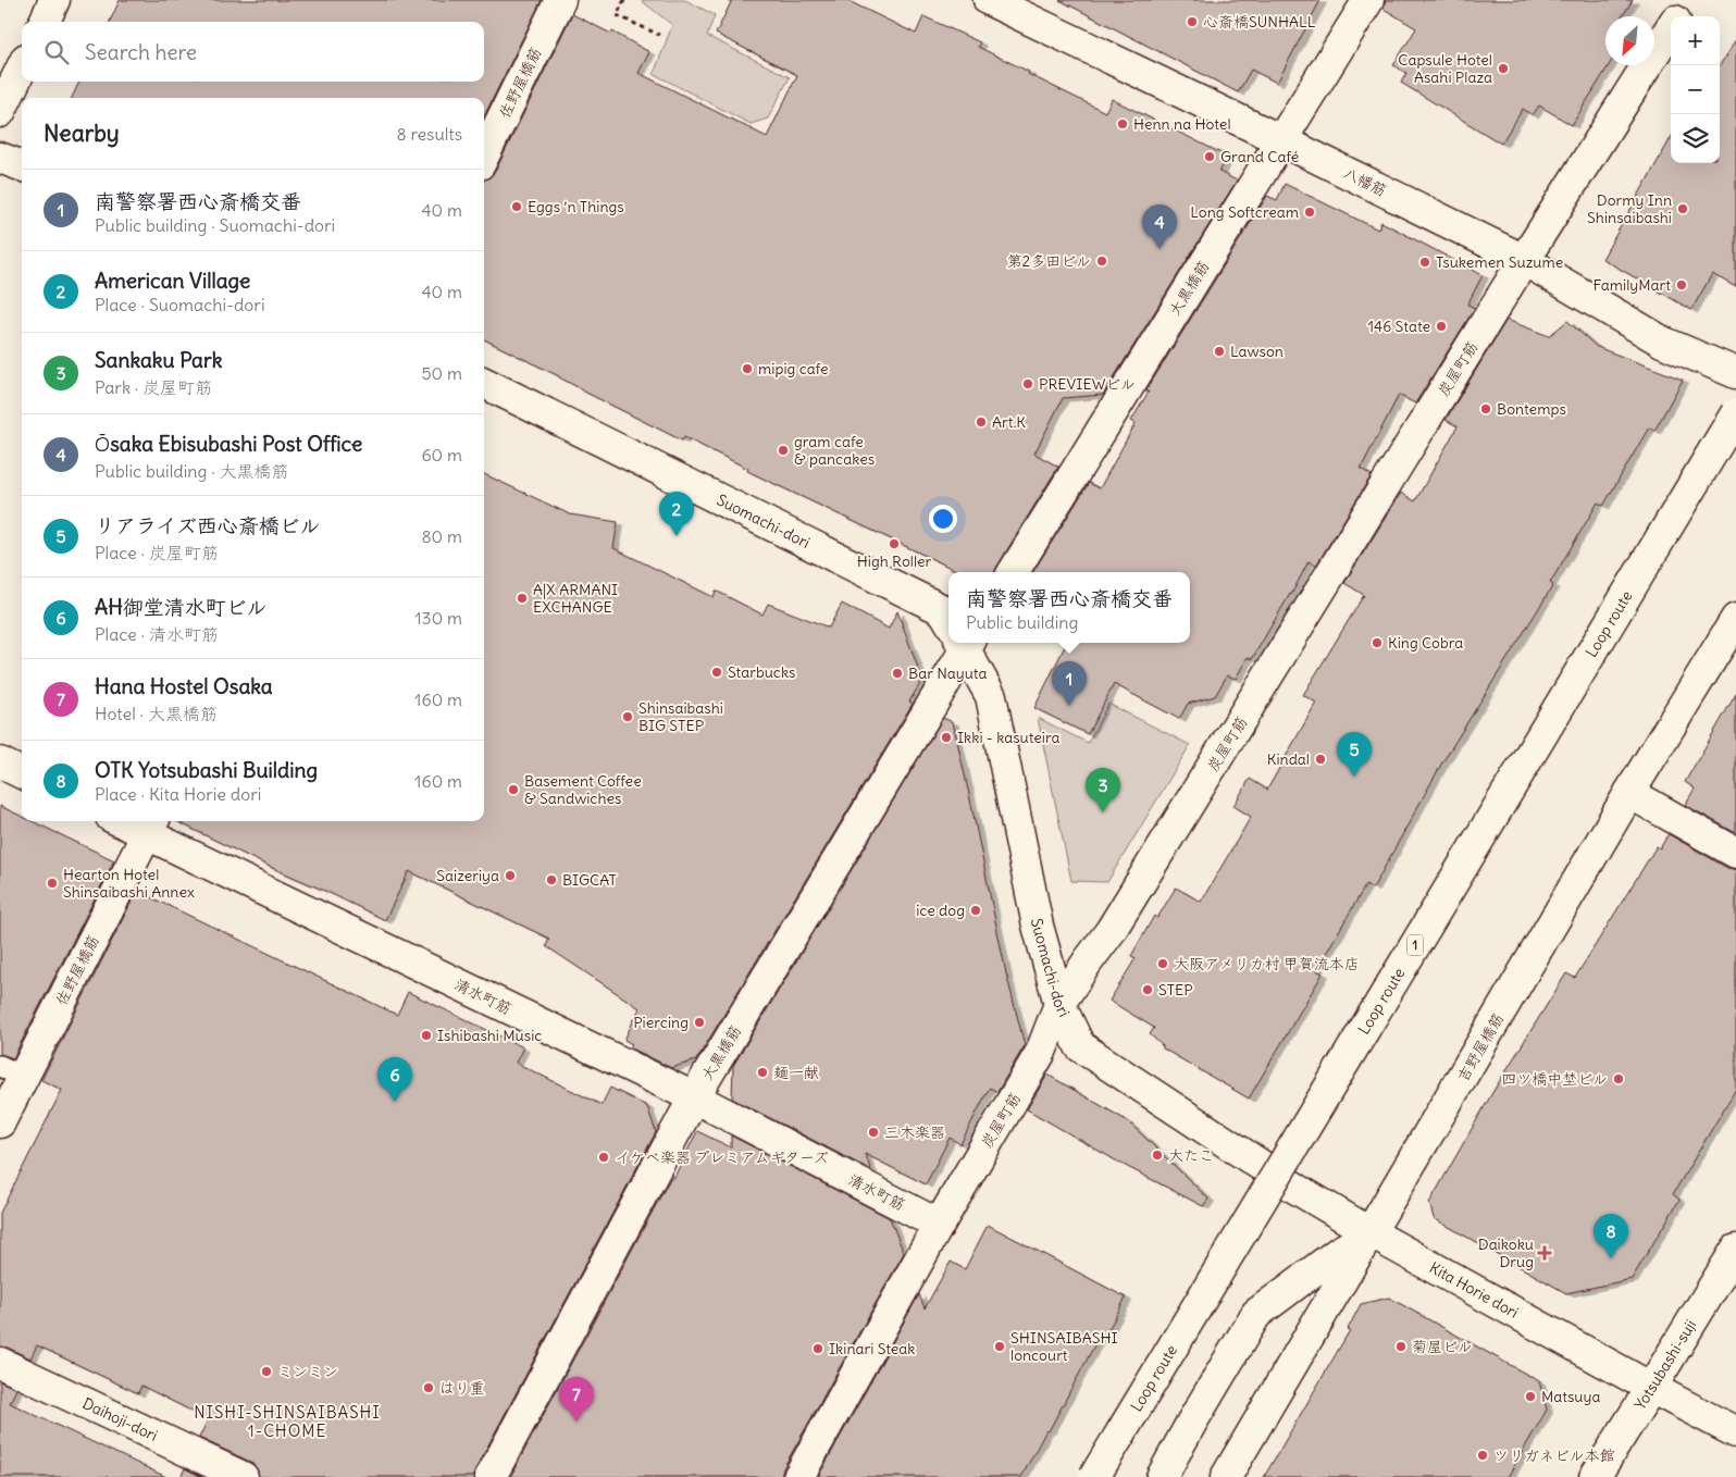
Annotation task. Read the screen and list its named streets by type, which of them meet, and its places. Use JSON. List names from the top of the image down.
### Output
{
  "streets": {
    "main road": [
      "佐野屋橋筋",
      "八幡筋",
      "大黒橋筋",
      "炭屋町筋",
      "Suomachi-dori",
      "Loop route",
      "1",
      "清水町筋",
      "吉野屋橋筋",
      "Kita Horie dori",
      "Yotsubashi-suji",
      "Daihoji-dori"
    ]
  },
  "crossings": [
    ["佐野屋橋筋", "清水町筋"],
    ["八幡筋", "大黒橋筋"],
    ["八幡筋", "炭屋町筋"],
    ["大黒橋筋", "清水町筋"],
    ["炭屋町筋", "Suomachi-dori"],
    ["炭屋町筋", "清水町筋"],
    ["Suomachi-dori", "Kita Horie dori"],
    ["吉野屋橋筋", "Kita Horie dori"],
    ["Kita Horie dori", "Yotsubashi-suji"]
  ],
  "districts": ["NISHI-SHINSAIBASHI 1-CHOME"],
  "places": {
    "other": [
      "心斎橋SUNHALL",
      "Capsule Hotel Asahi Plaza",
      "Henn na Hotel",
      "Grand Café",
      "Eggs ’n Things",
      "Dormy Inn Shinsaibashi",
      "Long Softcream",
      "第2多田ビル",
      "Tsukemen Suzume",
      "FamilyMart",
      "146 State",
      "Lawson",
      "mipig cafe",
      "PREVIEWビル",
      "Bontemps",
      "Art.K",
      "gram cafe & pancakes",
      "High Roller",
      "A|X ARMANI EXCHANGE",
      "King Cobra",
      "Starbucks",
      "Bar Nayuta",
      "Shinsaibashi BIG STEP",
      "Ikki - kasuteira",
      "Kindal",
      "Basement Coffee & Sandwiches",
      "Saizeriya",
      "BIGCAT",
      "Hearton Hotel Shinsaibashi Annex",
      "ice dog",
      "大阪アメリカ村 甲賀流本店",
      "STEP",
      "Piercing",
      "Ishibashi Music",
      "麺一献",
      "四ツ橋中埜ビル",
      "三木楽器",
      "大たこ",
      "イケベ楽器 プレミアムギターズ",
      "SHINSAIBASHI loncourt",
      "菊屋ビル",
      "Ikinari Steak",
      "ミンミン",
      "はり重",
      "Matsuya",
      "ツリガネビル本館"
    ],
    "health": ["Daikoku Drug"]
  },
  "north": "bottom left",
  "page": {
    "map_buttons": ["+", "−"],
    "search": "Search here",
    "heading": ["Nearby", "8 results"],
    "list": [
      {
        "mark": "1",
        "name": "南警察署西心斎橋交番",
        "note": "Public building · Suomachi-dori",
        "value": "40 m"
      },
      {
        "mark": "2",
        "name": "American Village",
        "note": "Place · Suomachi-dori",
        "value": "40 m"
      },
      {
        "mark": "3",
        "name": "Sankaku Park",
        "note": "Park · 炭屋町筋",
        "value": "50 m"
      },
      {
        "mark": "4",
        "name": "Ōsaka Ebisubashi Post Office",
        "note": "Public building · 大黒橋筋",
        "value": "60 m"
      },
      {
        "mark": "5",
        "name": "リアライズ西心斎橋ビル",
        "note": "Place · 炭屋町筋",
        "value": "80 m"
      },
      {
        "mark": "6",
        "name": "AH御堂清水町ビル",
        "note": "Place · 清水町筋",
        "value": "130 m"
      },
      {
        "mark": "7",
        "name": "Hana Hostel Osaka",
        "note": "Hotel · 大黒橋筋",
        "value": "160 m"
      },
      {
        "mark": "8",
        "name": "OTK Yotsubashi Building",
        "note": "Place · Kita Horie dori",
        "value": "160 m"
      }
    ],
    "pins": [
      "4",
      "2",
      "1",
      "5",
      "3",
      "6",
      "8",
      "7"
    ],
    "popup": ["南警察署西心斎橋交番", "Public building"]
  }
}
